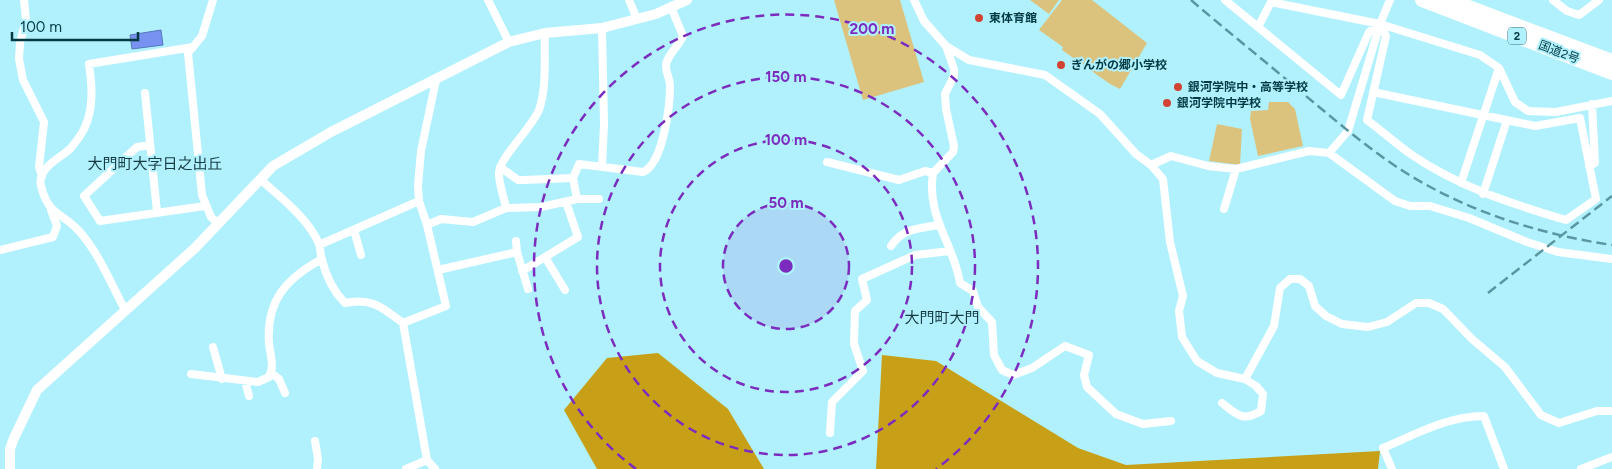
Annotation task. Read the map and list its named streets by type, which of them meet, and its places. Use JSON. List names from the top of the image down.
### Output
{
  "streets": {
    "highway": ["2", "国道2号"]
  },
  "districts": ["大門町大字日之出丘", "大門町大門"],
  "places": [
    "東体育館",
    "ぎんがの郷小学校",
    "銀河学院中・高等学校",
    "銀河学院中学校"
  ],
  "scale_bar": "100 m",
  "rings": [
    "200 m",
    "150 m",
    "100 m",
    "50 m"
  ]
}
